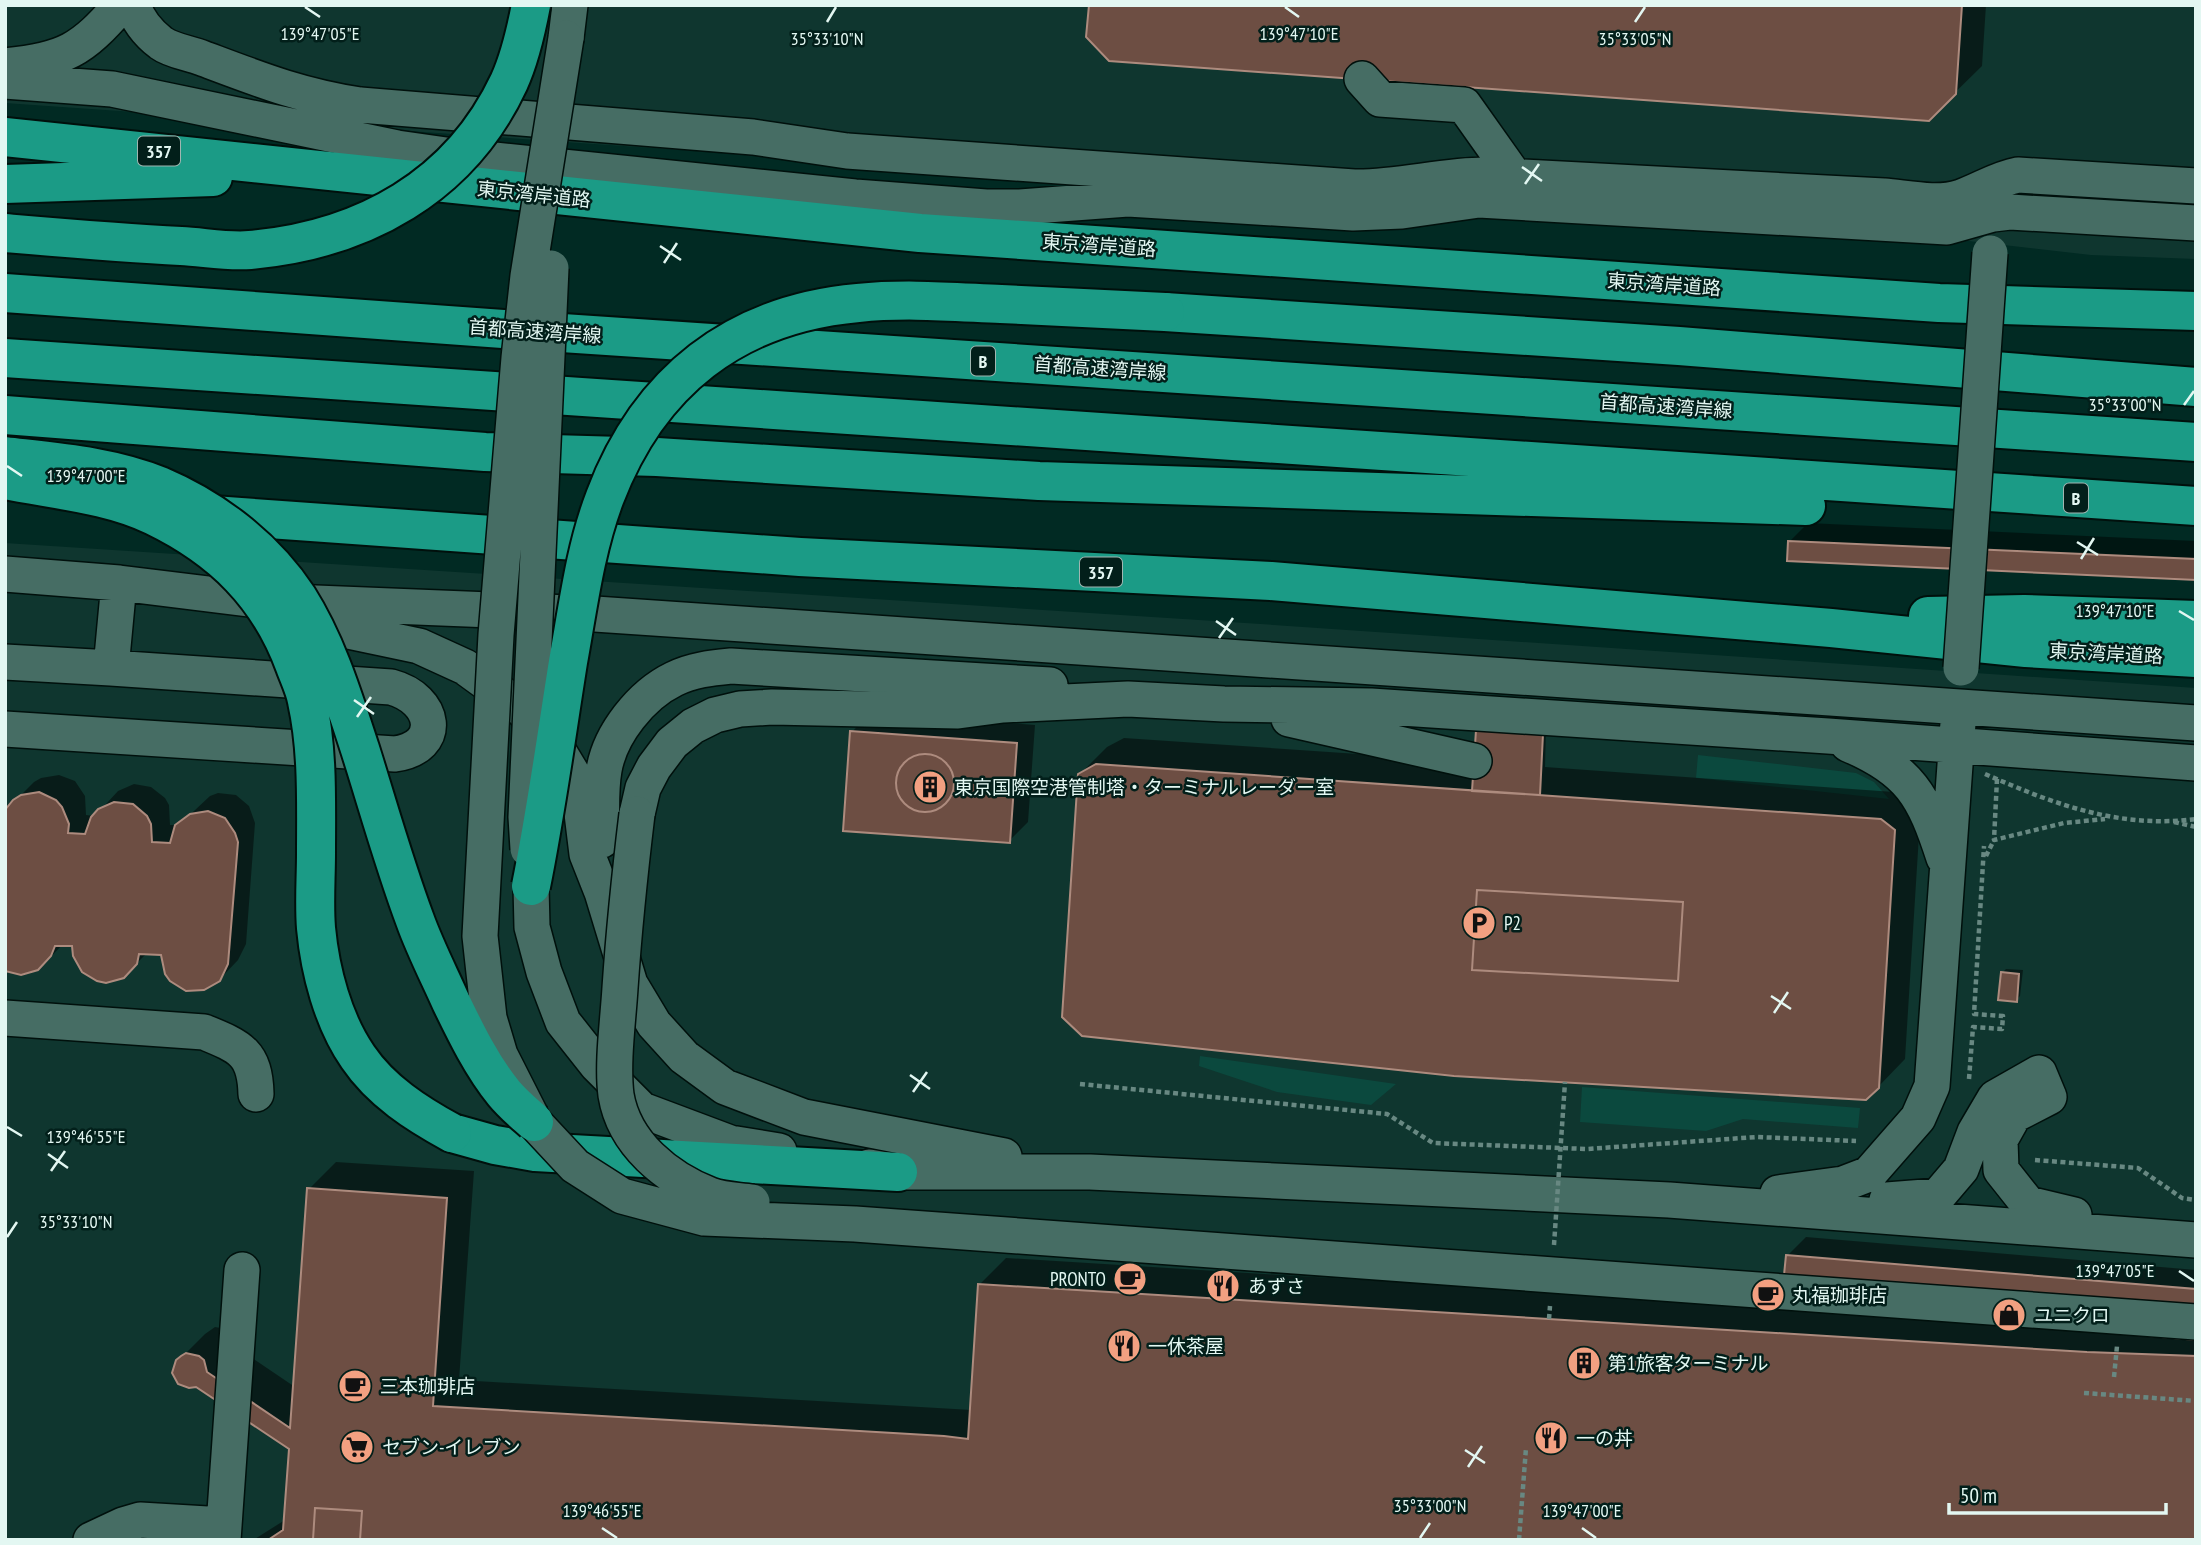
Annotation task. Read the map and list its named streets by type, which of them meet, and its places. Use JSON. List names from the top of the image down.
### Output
{
  "streets": {
    "highway": [
      "357",
      "東京湾岸道路",
      "首都高速湾岸線",
      "B"
    ]
  },
  "places": {
    "building": ["東京国際空港管制塔・ターミナルレーダー室", "第1旅客ターミナル"],
    "parking": ["P2"],
    "cafe": ["PRONTO", "丸福珈琲店", "三本珈琲店"],
    "restaurant": ["あずさ", "一休茶屋", "一の丼"],
    "shop": ["ユニクロ"],
    "supermarket": ["セブン-イレブン"]
  },
  "scale_bar": "50 m",
  "coordinates": [
    "139°47'05\"E",
    "139°47'10\"E",
    "35°33'10\"N",
    "35°33'05\"N",
    "35°33'00\"N",
    "139°47'00\"E",
    "139°46'55\"E"
  ]
}
